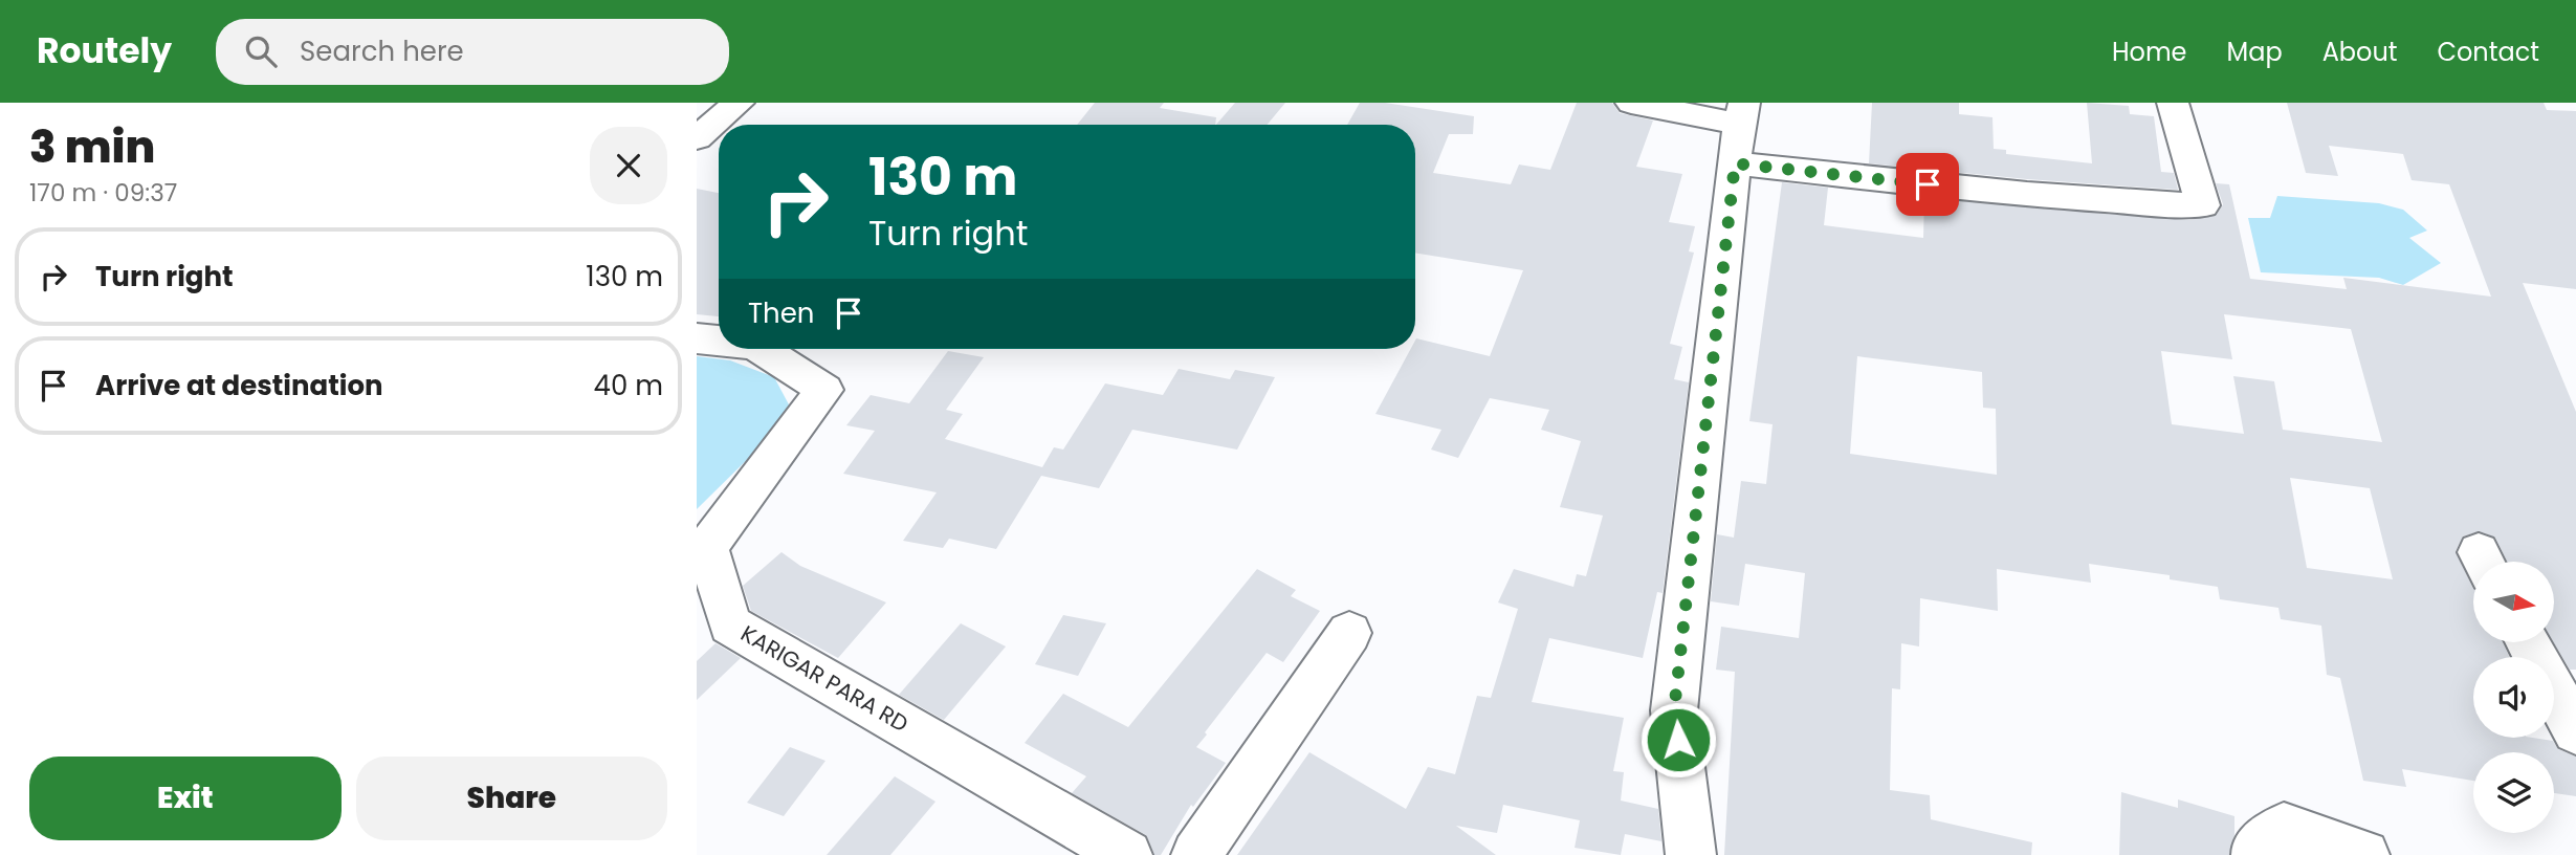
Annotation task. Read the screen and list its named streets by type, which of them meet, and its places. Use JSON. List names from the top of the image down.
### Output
{
  "streets": {
    "street": ["KARIGAR PARA RD"]
  },
  "north": "right",
  "page": {
    "header": "Routely",
    "search": "Search here",
    "nav": [
      "Home",
      "Map",
      "About",
      "Contact"
    ],
    "heading": ["3 min", "170 m · 09:37"],
    "turn": ["130 m", "Turn right"],
    "list": [
      {
        "name": "Turn right",
        "value": "130 m"
      },
      {
        "name": "Arrive at destination",
        "value": "40 m"
      }
    ],
    "then": "Then",
    "buttons": ["Exit", "Share"]
  }
}
